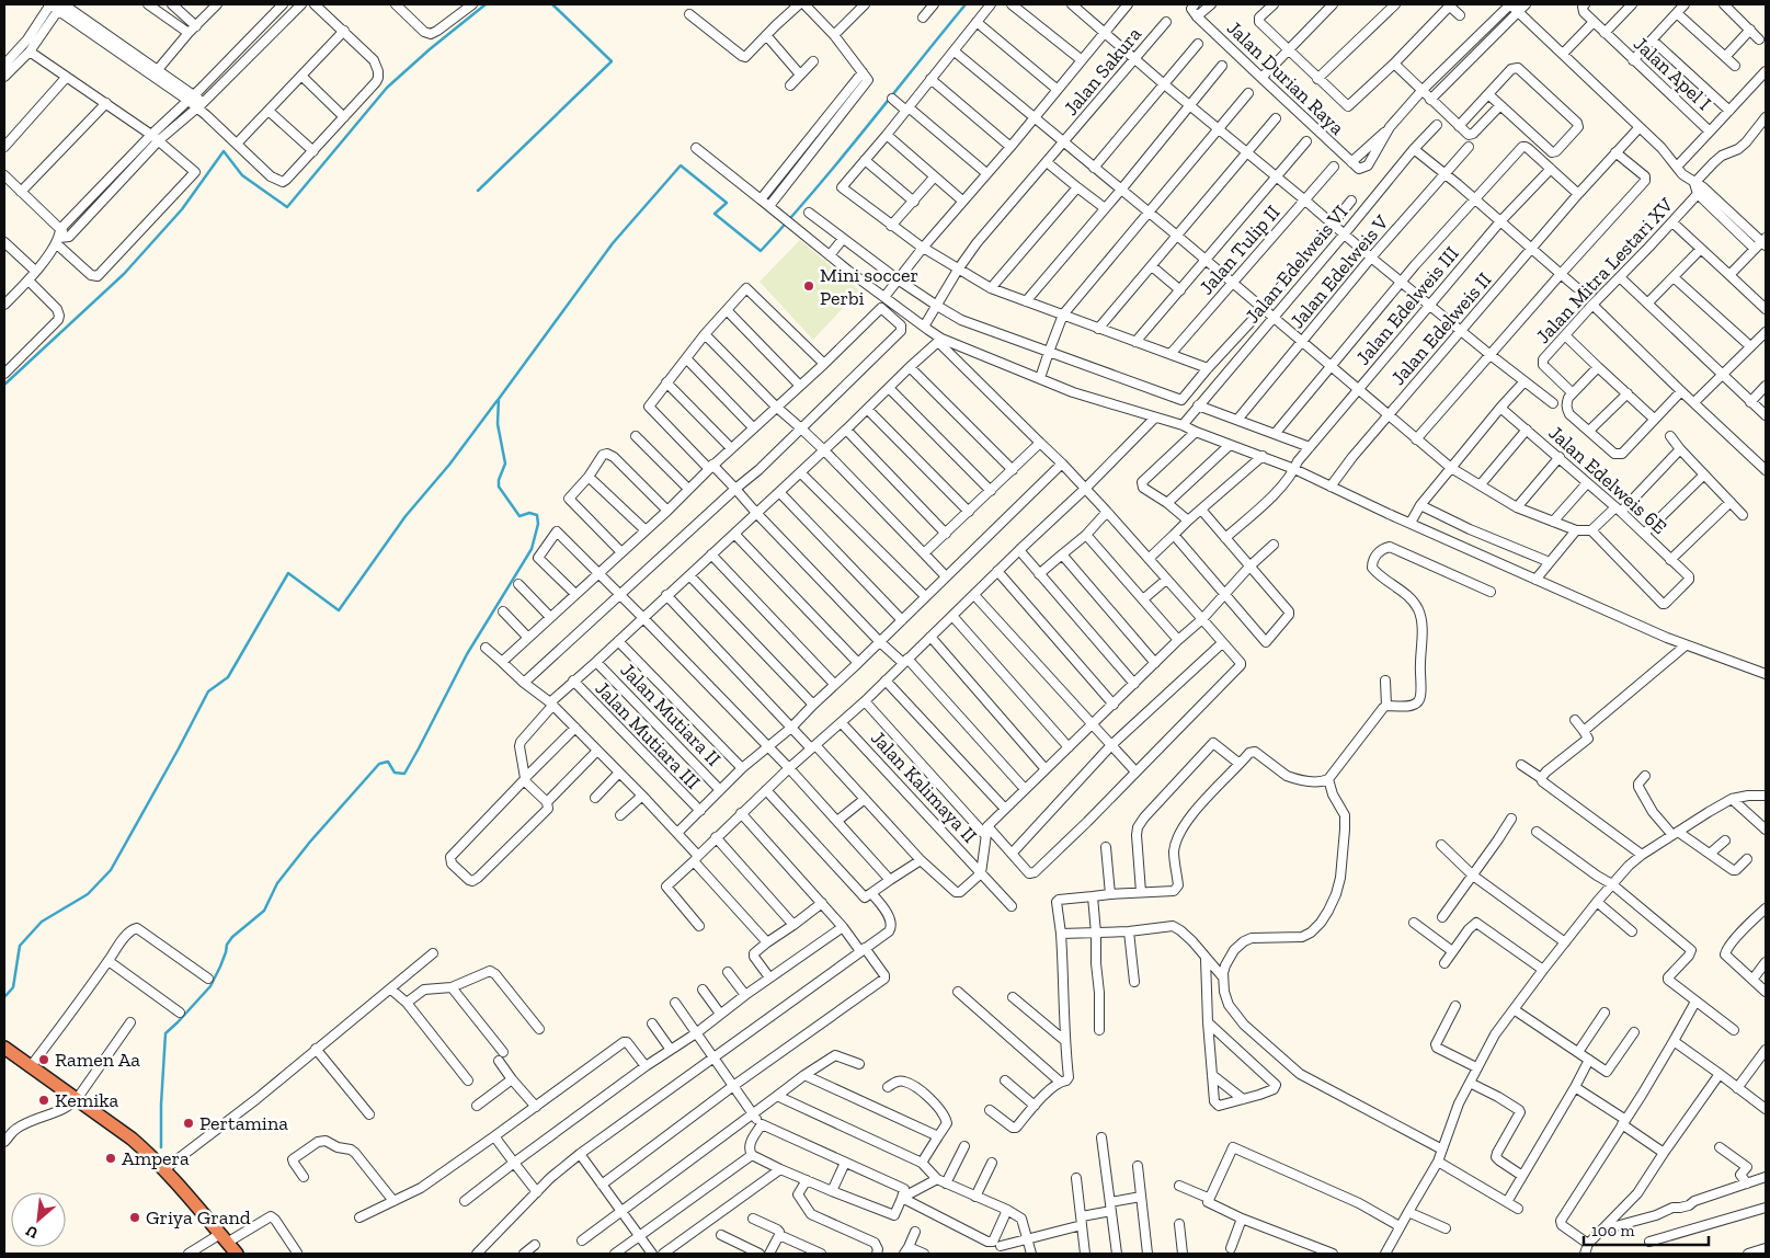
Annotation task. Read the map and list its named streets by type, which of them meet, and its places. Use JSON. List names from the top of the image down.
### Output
{
  "streets": {
    "street": [
      "Jalan Sakura",
      "Jalan Apel I",
      "Jalan Durian Raya",
      "Jalan Tulip II",
      "Jalan Edelweis VI",
      "Jalan Mitra Lestari XV",
      "Jalan Edelweis V",
      "Jalan Edelweis III",
      "Jalan Edelweis II",
      "Jalan Edelweis 6E",
      "Jalan Mutiara II",
      "Jalan Mutiara III",
      "Jalan Kalimaya II"
    ]
  },
  "places": [
    "Mini soccer Perbi",
    "Ramen Aa",
    "Kemika",
    "Pertamina",
    "Ampera",
    "Griya Grand"
  ],
  "scale_bar": "100 m",
  "north": "bottom left"
}
